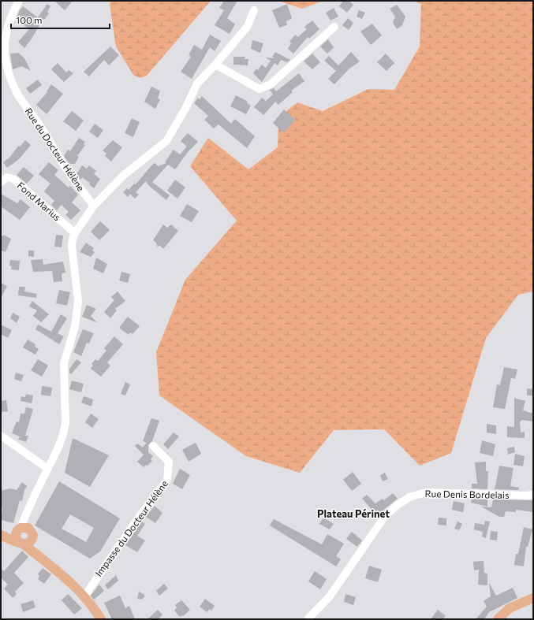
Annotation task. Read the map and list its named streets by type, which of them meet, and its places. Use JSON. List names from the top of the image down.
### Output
{
  "streets": {
    "street": [
      "Rue du Docteur Hélène",
      "Fond Marius",
      "Rue Denis Bordelais",
      "Impasse du Docteur Hélène"
    ]
  },
  "districts": ["Plateau Périnet"],
  "scale_bar": "100 m"
}
